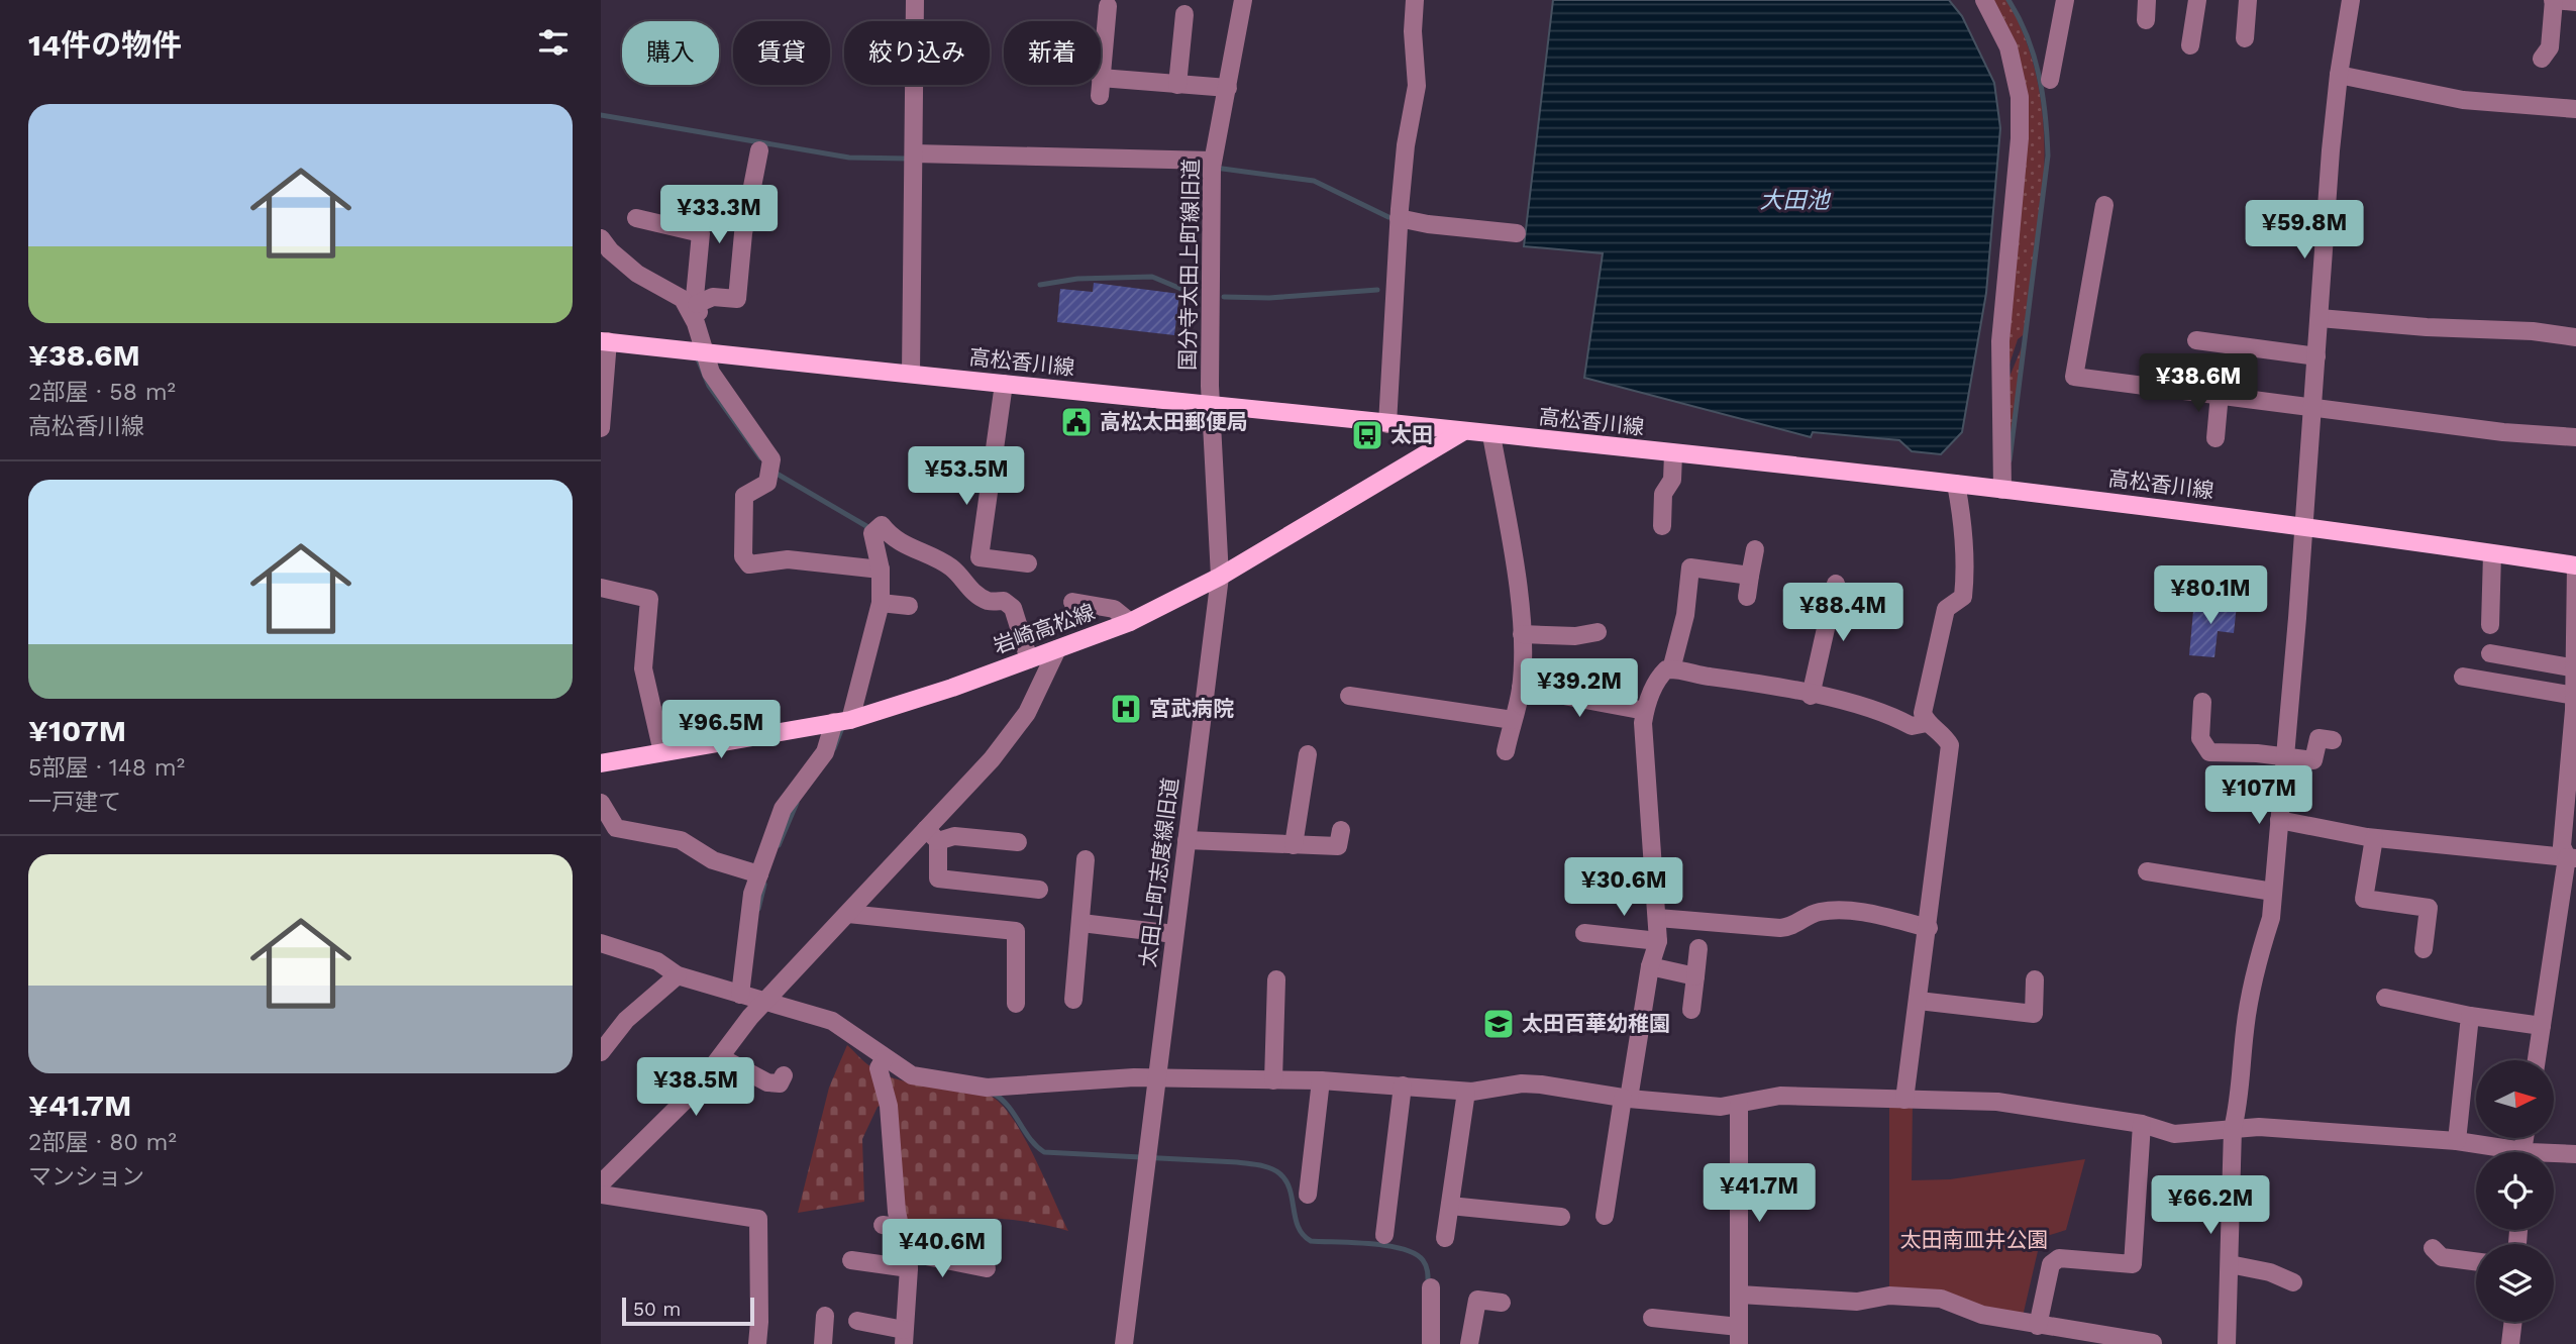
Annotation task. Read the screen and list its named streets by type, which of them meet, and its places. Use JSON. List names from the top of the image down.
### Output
{
  "streets": {
    "main road": ["高松香川線", "岩崎高松線"],
    "street": ["国分寺太田上町線旧道", "太田上町志度線旧道"]
  },
  "crossings": [
    ["国分寺太田上町線旧道", "高松香川線"],
    ["国分寺太田上町線旧道", "太田上町志度線旧道"],
    ["高松香川線", "岩崎高松線"],
    ["高松香川線", "太田上町志度線旧道"],
    ["岩崎高松線", "太田上町志度線旧道"]
  ],
  "water": ["大田池"],
  "parks": ["太田南皿井公園"],
  "places": {
    "public building": ["高松太田郵便局"],
    "bus stop": ["太田"],
    "hospital": ["宮武病院"],
    "school or university": ["太田百華幼稚園"]
  },
  "scale_bar": "50 m",
  "north": "right",
  "page": {
    "heading": "14件の物件",
    "chip": [
      "購入",
      "賃貸",
      "絞り込み",
      "新着"
    ],
    "list": [
      {
        "name": "¥38.6M",
        "note": "2部屋 · 58 m² · 高松香川線"
      },
      {
        "name": "¥107M",
        "note": "5部屋 · 148 m² · 一戸建て"
      },
      {
        "name": "¥41.7M",
        "note": "2部屋 · 80 m² · マンション"
      }
    ],
    "price": [
      "¥33.3M",
      "¥59.8M",
      "¥38.6M",
      "¥53.5M",
      "¥80.1M",
      "¥88.4M",
      "¥39.2M",
      "¥96.5M",
      "¥107M",
      "¥30.6M",
      "¥38.5M",
      "¥41.7M",
      "¥66.2M",
      "¥40.6M"
    ],
    "scale": "50 m"
  }
}
